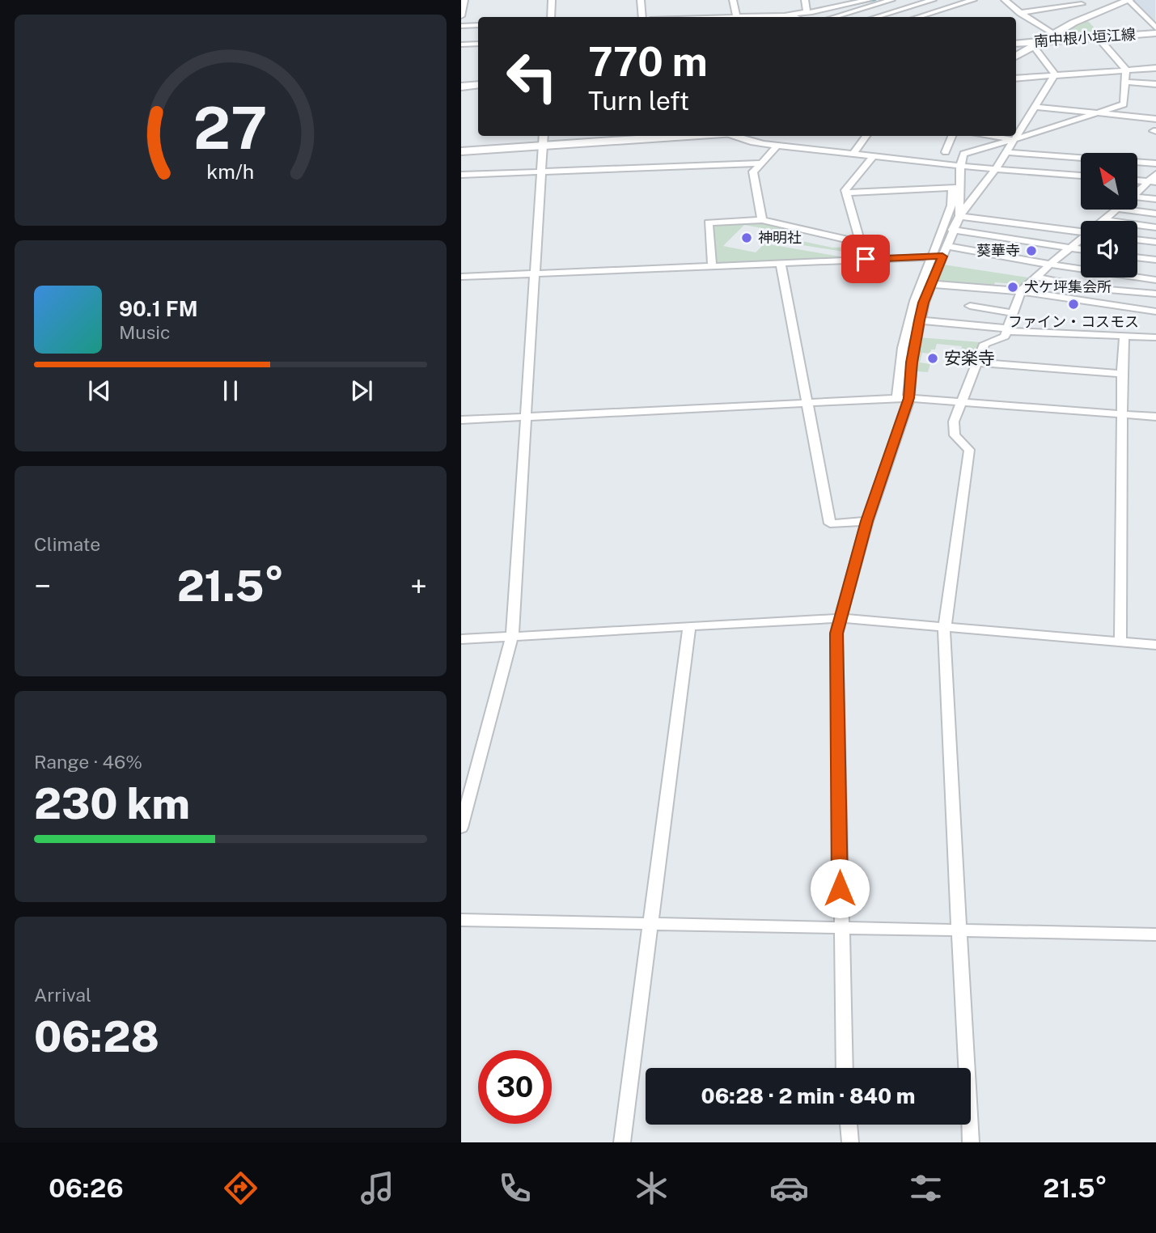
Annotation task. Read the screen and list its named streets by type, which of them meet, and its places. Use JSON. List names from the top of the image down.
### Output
{
  "streets": {
    "street": ["南中根小垣江線"]
  },
  "places": [
    "神明社",
    "葵華寺",
    "犬ケ坪集会所",
    "ファイン・コスモス",
    "安楽寺"
  ],
  "north": "top left",
  "page": {
    "turn": ["770 m", "Turn left"],
    "song": ["90.1 FM", "Music"],
    "tile": [
      "Climate",
      ["Range · 46%", "230 km"],
      ["Arrival", "06:28"]
    ],
    "heat": ["−", "21.5°", "+"],
    "limit": "30",
    "trip": "06:28 · 2 min · 840 m",
    "tabs": ["06:26", "21.5°"],
    "gauge": ["27", "km/h"]
  }
}
